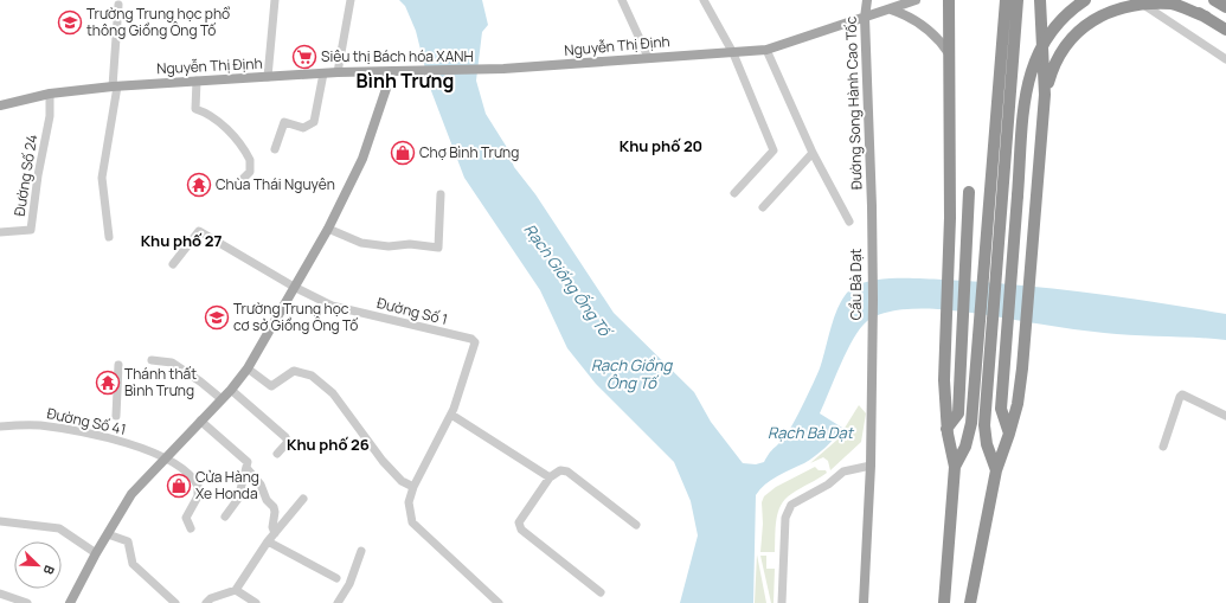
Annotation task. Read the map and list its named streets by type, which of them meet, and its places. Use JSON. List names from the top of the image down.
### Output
{
  "streets": {
    "main road": ["Nguyễn Thị Định", "Đường Song Hành Cao Tốc", "Cầu Bà Dạt"],
    "street": ["Đường Số 24", "Đường Số 1", "Đường Số 41"]
  },
  "crossings": [
    ["Nguyễn Thị Định", "Đường Song Hành Cao Tốc"],
    ["Nguyễn Thị Định", "Đường Số 24"],
    ["Đường Song Hành Cao Tốc", "Cầu Bà Dạt"]
  ],
  "districts": [
    "Bình Trưng",
    "Khu phố 20",
    "Khu phố 27",
    "Khu phố 26"
  ],
  "water": ["Rạch Giống Ống Tố", "Rạch Giồng Ông Tố", "Rạch Bà Dạt"],
  "places": {
    "school or university": ["Trường Trung học phổ thông Giồng Ông Tố", "Trường Trung học cơ sở Giồng Ông Tố"],
    "supermarket": ["Siêu thị Bách hóa XANH"],
    "shop": ["Chợ Bình Trưng", "Cửa Hàng Xe Honda"],
    "temple": ["Chùa Thái Nguyên", "Thánh thất Bình Trưng"]
  },
  "north": "bottom right"
}
